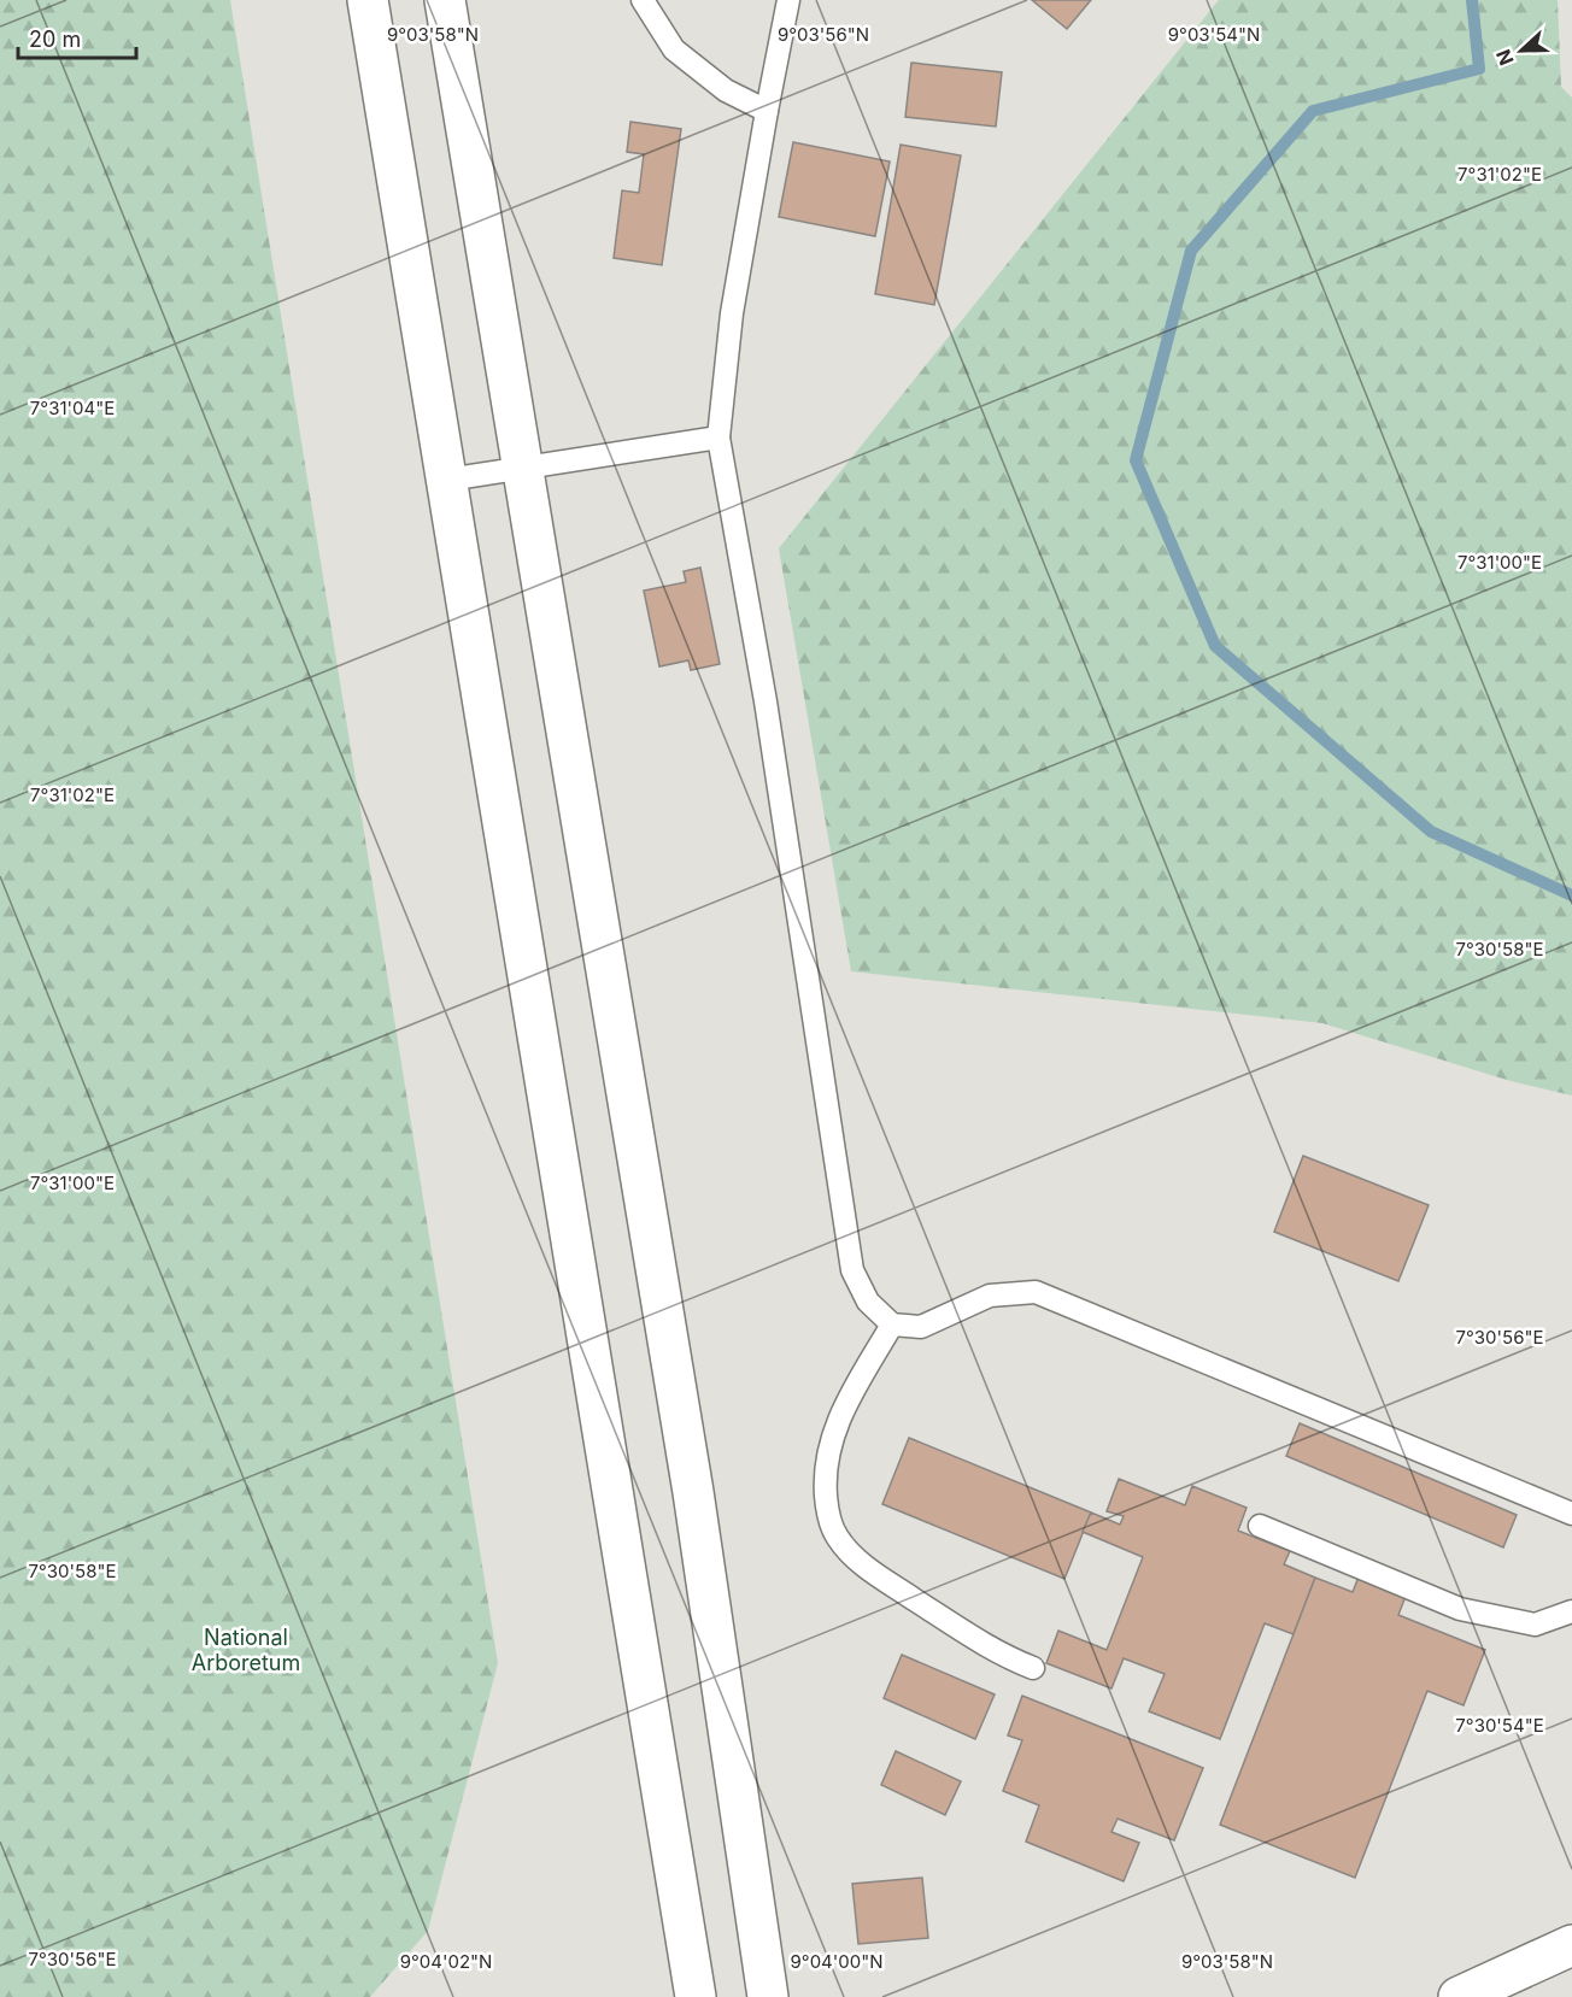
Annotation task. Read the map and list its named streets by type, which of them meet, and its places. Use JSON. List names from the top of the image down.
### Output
{
  "parks": ["National Arboretum"],
  "scale_bar": "20 m",
  "north": "left",
  "coordinates": [
    "9°03'58\"N",
    "9°03'56\"N",
    "9°03'54\"N",
    "7°31'02\"E",
    "7°31'04\"E",
    "7°31'00\"E",
    "7°30'58\"E",
    "7°30'56\"E",
    "7°30'54\"E",
    "9°04'02\"N",
    "9°04'00\"N"
  ]
}
